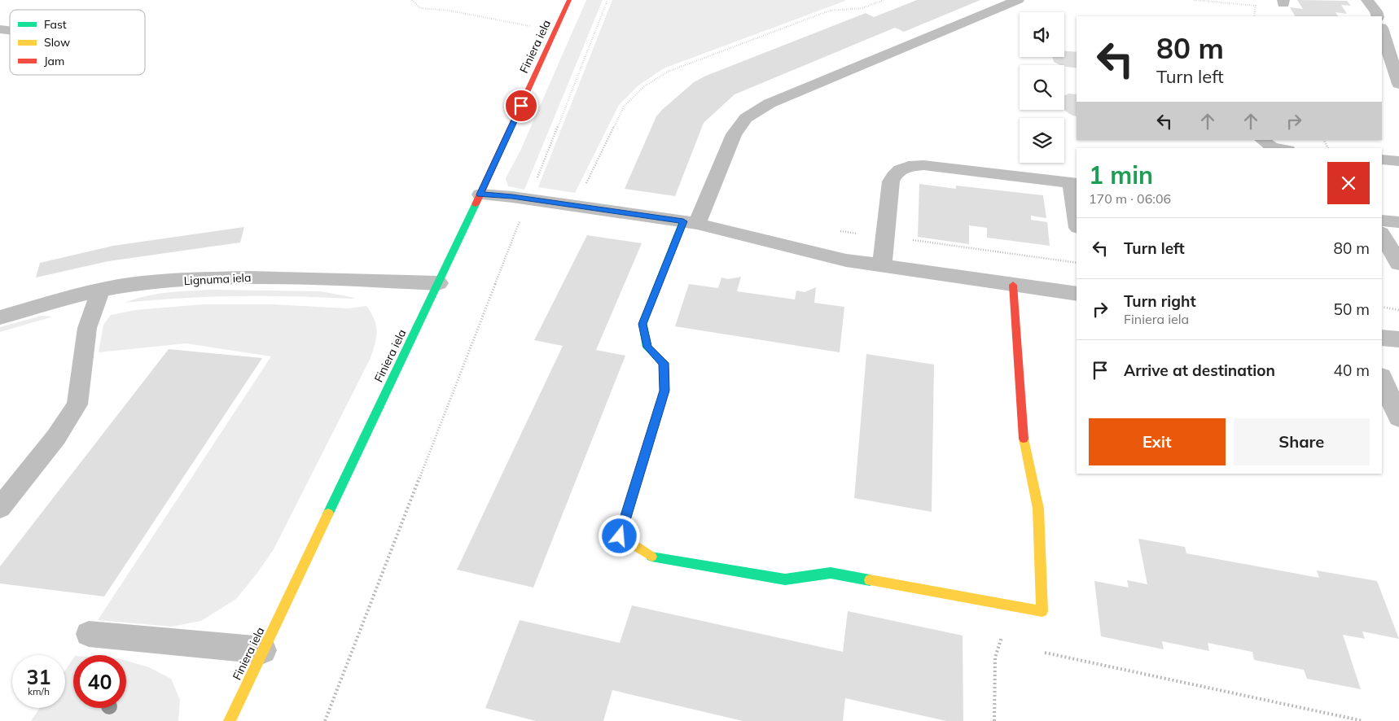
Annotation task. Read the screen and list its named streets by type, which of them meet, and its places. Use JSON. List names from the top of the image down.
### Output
{
  "streets": {
    "street": ["Finiera iela", "Lignuma iela"]
  },
  "crossings": [
    ["Finiera iela", "Lignuma iela"]
  ],
  "legend": ["Fast", "Slow", "Jam"],
  "page": {
    "turn": ["80 m", "Turn left"],
    "heading": ["1 min", "170 m · 06:06"],
    "list": [
      {
        "name": "Turn left",
        "value": "80 m"
      },
      {
        "name": "Turn right",
        "note": "Finiera iela",
        "value": "50 m"
      },
      {
        "name": "Arrive at destination",
        "value": "40 m"
      }
    ],
    "buttons": ["Exit", "Share"],
    "speed": "31 km/h",
    "limit": "40"
  }
}
